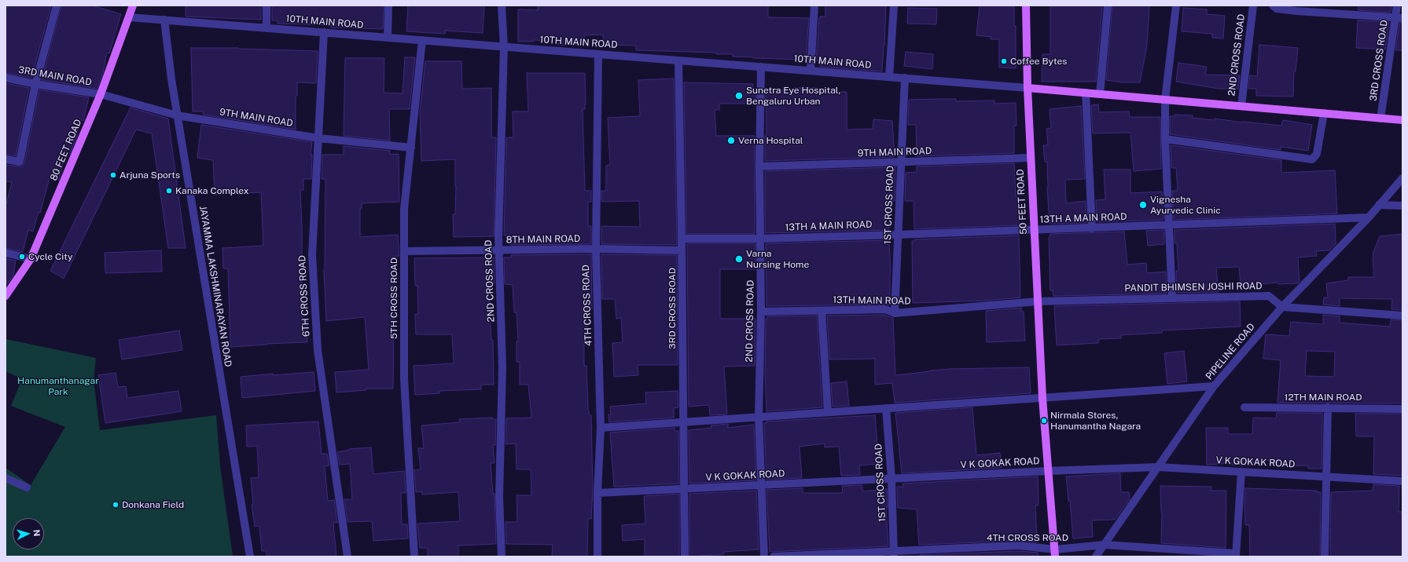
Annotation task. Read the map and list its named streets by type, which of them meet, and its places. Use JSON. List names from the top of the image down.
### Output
{
  "streets": {
    "main road": ["80 FEET ROAD", "50 FEET ROAD"],
    "street": [
      "10TH MAIN ROAD",
      "2ND CROSS ROAD",
      "3RD CROSS ROAD",
      "3RD MAIN ROAD",
      "9TH MAIN ROAD",
      "1ST CROSS ROAD",
      "13TH A MAIN ROAD",
      "8TH MAIN ROAD",
      "JAYAMMA LAKSHMINARAYAN ROAD",
      "PANDIT BHIMSEN JOSHI ROAD",
      "6TH CROSS ROAD",
      "5TH CROSS ROAD",
      "13TH MAIN ROAD",
      "4TH CROSS ROAD",
      "PIPELINE ROAD",
      "12TH MAIN ROAD",
      "V K GOKAK ROAD"
    ]
  },
  "crossings": [
    ["10TH MAIN ROAD", "2ND CROSS ROAD"],
    ["10TH MAIN ROAD", "3RD CROSS ROAD"],
    ["10TH MAIN ROAD", "80 FEET ROAD"],
    ["10TH MAIN ROAD", "50 FEET ROAD"],
    ["10TH MAIN ROAD", "1ST CROSS ROAD"],
    ["10TH MAIN ROAD", "JAYAMMA LAKSHMINARAYAN ROAD"],
    ["10TH MAIN ROAD", "6TH CROSS ROAD"],
    ["10TH MAIN ROAD", "5TH CROSS ROAD"],
    ["10TH MAIN ROAD", "4TH CROSS ROAD"],
    ["2ND CROSS ROAD", "9TH MAIN ROAD"],
    ["2ND CROSS ROAD", "13TH A MAIN ROAD"],
    ["2ND CROSS ROAD", "8TH MAIN ROAD"],
    ["2ND CROSS ROAD", "13TH MAIN ROAD"],
    ["2ND CROSS ROAD", "V K GOKAK ROAD"],
    ["3RD CROSS ROAD", "13TH A MAIN ROAD"],
    ["3RD CROSS ROAD", "8TH MAIN ROAD"],
    ["3RD CROSS ROAD", "V K GOKAK ROAD"],
    ["3RD MAIN ROAD", "9TH MAIN ROAD"],
    ["3RD MAIN ROAD", "80 FEET ROAD"],
    ["9TH MAIN ROAD", "80 FEET ROAD"],
    ["9TH MAIN ROAD", "50 FEET ROAD"],
    ["9TH MAIN ROAD", "1ST CROSS ROAD"],
    ["9TH MAIN ROAD", "JAYAMMA LAKSHMINARAYAN ROAD"],
    ["9TH MAIN ROAD", "6TH CROSS ROAD"],
    ["9TH MAIN ROAD", "5TH CROSS ROAD"],
    ["50 FEET ROAD", "13TH A MAIN ROAD"],
    ["50 FEET ROAD", "PANDIT BHIMSEN JOSHI ROAD"],
    ["50 FEET ROAD", "13TH MAIN ROAD"],
    ["50 FEET ROAD", "4TH CROSS ROAD"],
    ["50 FEET ROAD", "V K GOKAK ROAD"],
    ["1ST CROSS ROAD", "13TH A MAIN ROAD"],
    ["1ST CROSS ROAD", "13TH MAIN ROAD"],
    ["1ST CROSS ROAD", "4TH CROSS ROAD"],
    ["1ST CROSS ROAD", "V K GOKAK ROAD"],
    ["13TH A MAIN ROAD", "PIPELINE ROAD"],
    ["8TH MAIN ROAD", "5TH CROSS ROAD"],
    ["8TH MAIN ROAD", "4TH CROSS ROAD"],
    ["PANDIT BHIMSEN JOSHI ROAD", "13TH MAIN ROAD"],
    ["PANDIT BHIMSEN JOSHI ROAD", "PIPELINE ROAD"],
    ["4TH CROSS ROAD", "PIPELINE ROAD"],
    ["4TH CROSS ROAD", "V K GOKAK ROAD"],
    ["PIPELINE ROAD", "V K GOKAK ROAD"]
  ],
  "parks": ["Hanumanthanagar Park"],
  "places": [
    "Coffee Bytes",
    "Sunetra Eye Hospital, Bengaluru Urban",
    "Verna Hospital",
    "Arjuna Sports",
    "Kanaka Complex",
    "Vignesha Ayurvedic Clinic",
    "Cycle City",
    "Varna Nursing Home",
    "Nirmala Stores, Hanumantha Nagara",
    "Donkana Field"
  ],
  "north": "right"
}
